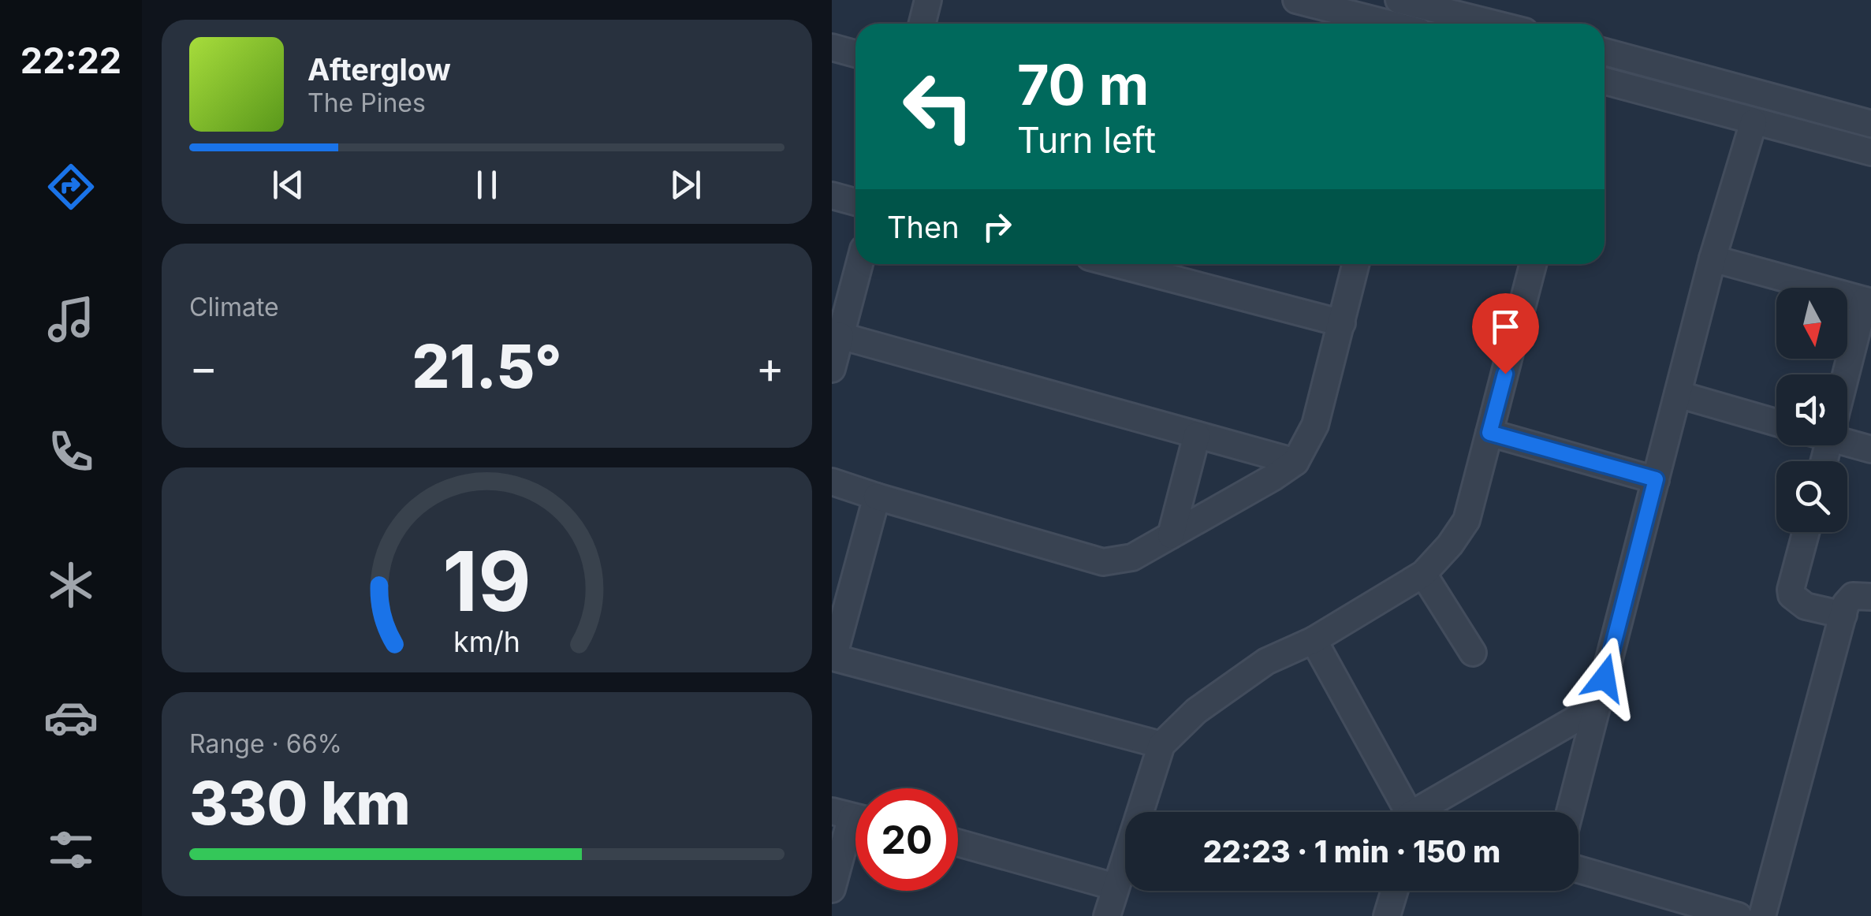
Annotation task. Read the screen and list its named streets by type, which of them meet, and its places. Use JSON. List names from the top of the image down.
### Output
{
  "north": "bottom",
  "page": {
    "tabs": "22:22",
    "turn": ["70 m", "Turn left"],
    "song": ["Afterglow", "The Pines"],
    "then": "Then",
    "tile": [
      "Climate",
      ["Range · 66%", "330 km"]
    ],
    "heat": ["−", "21.5°", "+"],
    "limit": "20",
    "trip": "22:23 · 1 min · 150 m",
    "gauge": ["19", "km/h"]
  }
}
